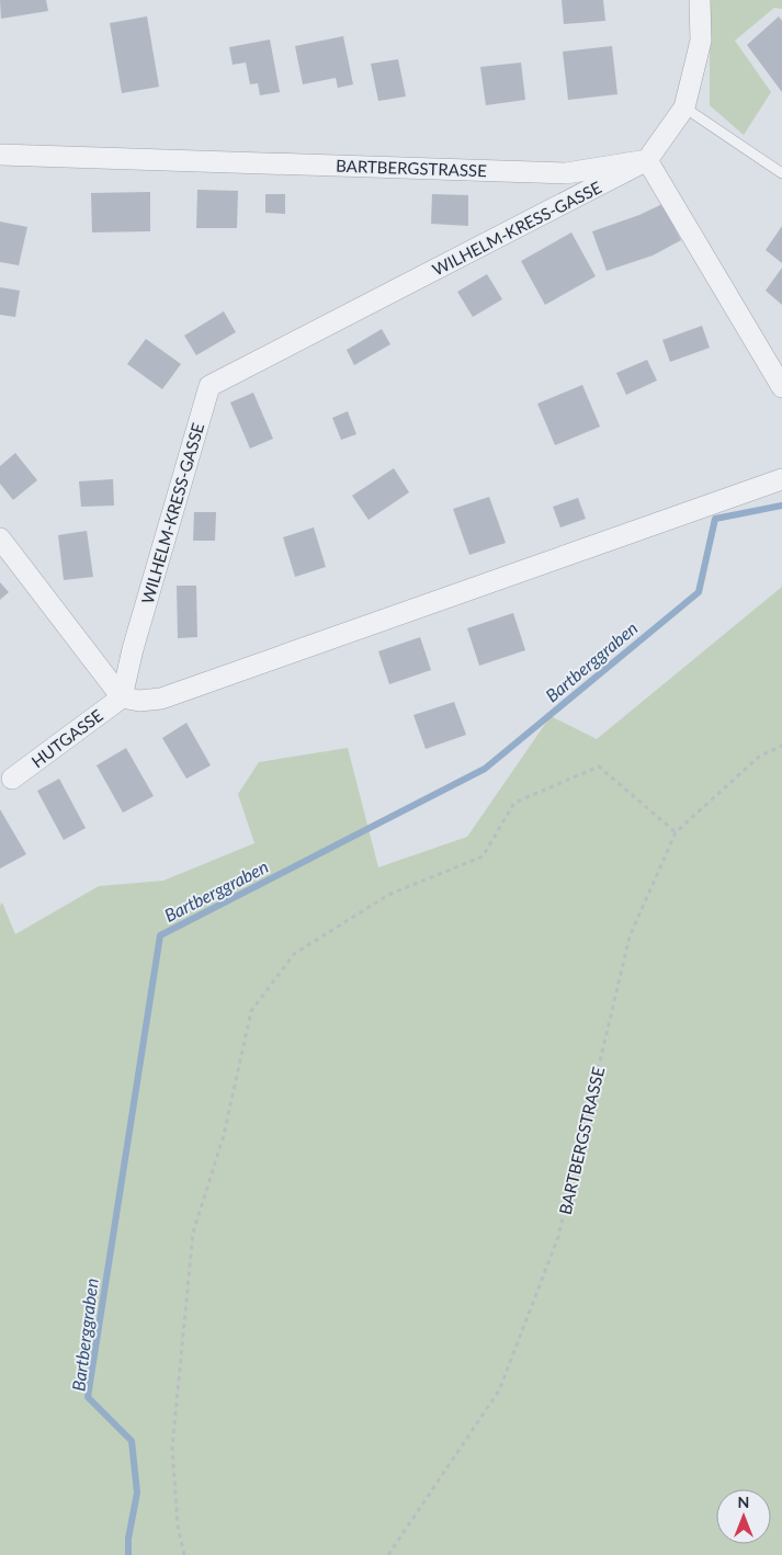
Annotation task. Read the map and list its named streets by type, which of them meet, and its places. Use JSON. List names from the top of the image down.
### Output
{
  "streets": {
    "street": ["BARTBERGSTRASSE", "WILHELM-KRESS-GASSE", "HUTGASSE"]
  },
  "crossings": [
    ["BARTBERGSTRASSE", "WILHELM-KRESS-GASSE"],
    ["WILHELM-KRESS-GASSE", "HUTGASSE"]
  ],
  "water": ["Bartberggraben"],
  "north": "top"
}
